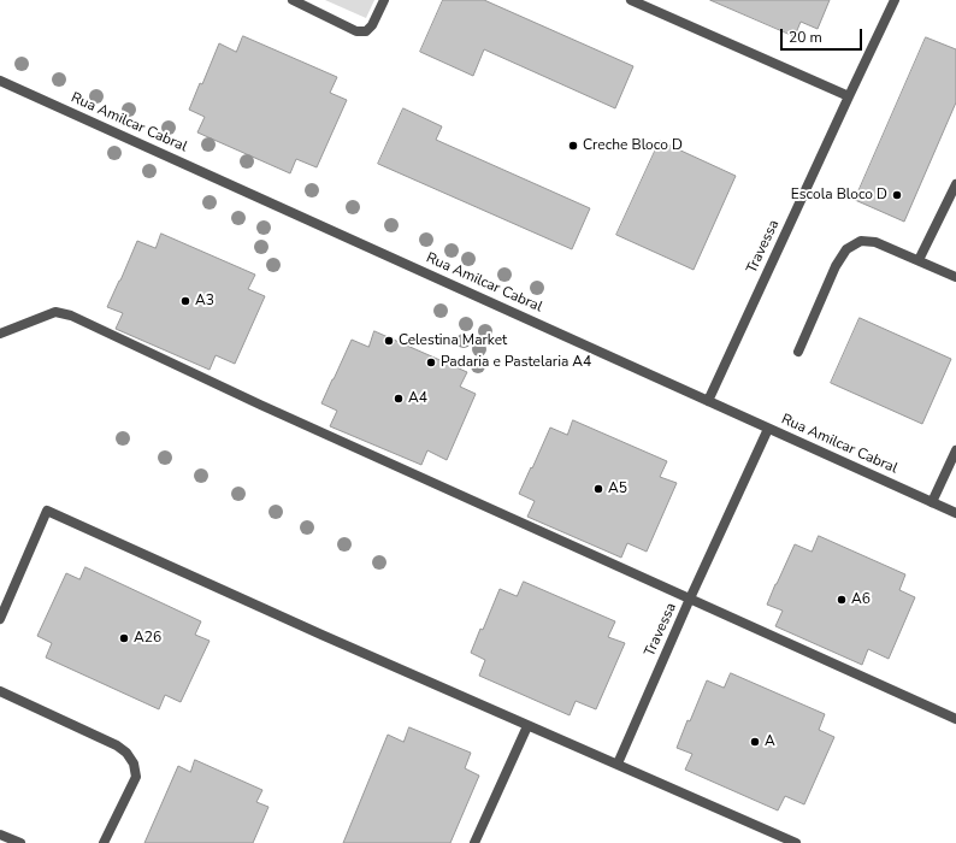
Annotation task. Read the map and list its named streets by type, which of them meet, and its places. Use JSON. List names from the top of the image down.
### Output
{
  "streets": {
    "street": ["Rua Amilcar Cabral", "Travessa"]
  },
  "crossings": [
    ["Rua Amilcar Cabral", "Travessa"]
  ],
  "places": [
    "Creche Bloco D",
    "Escola Bloco D",
    "A3",
    "Celestina Market",
    "Padaria e Pastelaria A4",
    "A4",
    "A5",
    "A6",
    "A26",
    "A"
  ],
  "scale_bar": "20 m"
}
